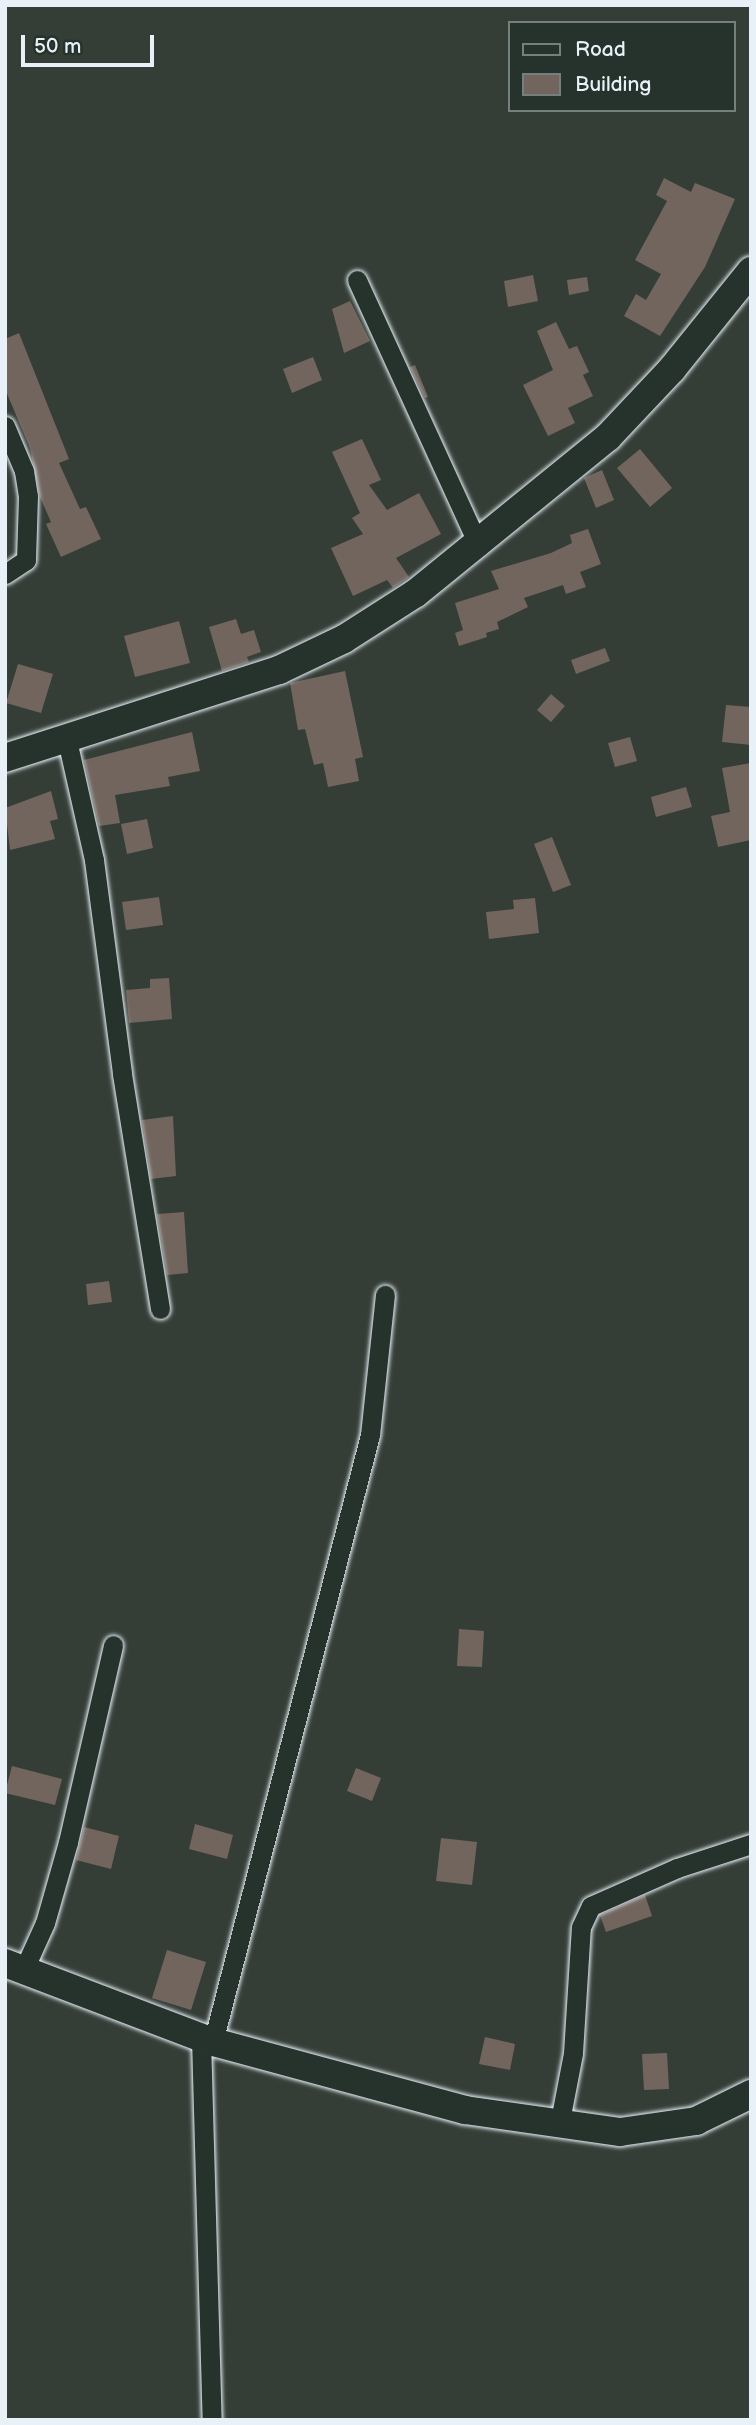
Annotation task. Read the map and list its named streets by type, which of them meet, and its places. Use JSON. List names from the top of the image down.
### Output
{
  "legend": ["Road", "Building"],
  "scale_bar": "50 m"
}
